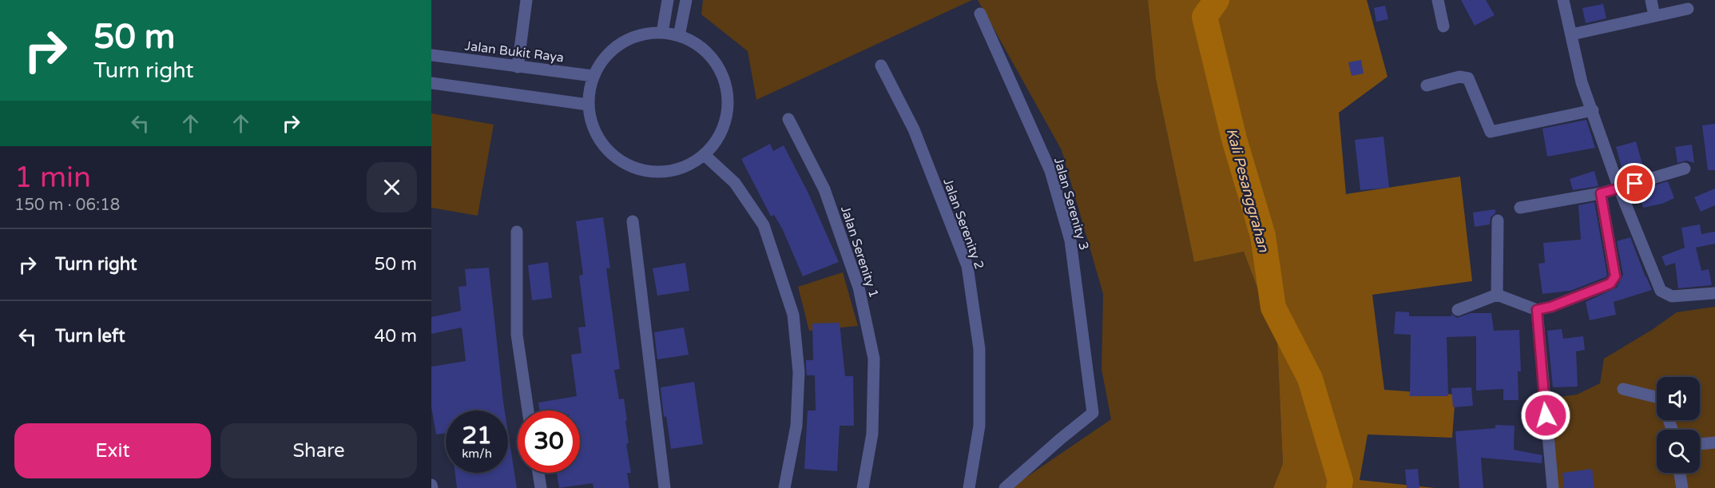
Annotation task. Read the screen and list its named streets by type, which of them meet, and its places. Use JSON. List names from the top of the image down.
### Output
{
  "streets": {
    "street": [
      "Jalan Bukit Raya",
      "Jalan Serenity 3",
      "Jalan Serenity 2",
      "Jalan Serenity 1"
    ]
  },
  "water": ["Kali Pesanggrahan"],
  "page": {
    "turn": ["50 m", "Turn right"],
    "heading": ["1 min", "150 m · 06:18"],
    "list": [
      {
        "name": "Turn right",
        "value": "50 m"
      },
      {
        "name": "Turn left",
        "value": "40 m"
      }
    ],
    "speed": "21 km/h",
    "limit": "30",
    "buttons": ["Exit", "Share"]
  }
}
